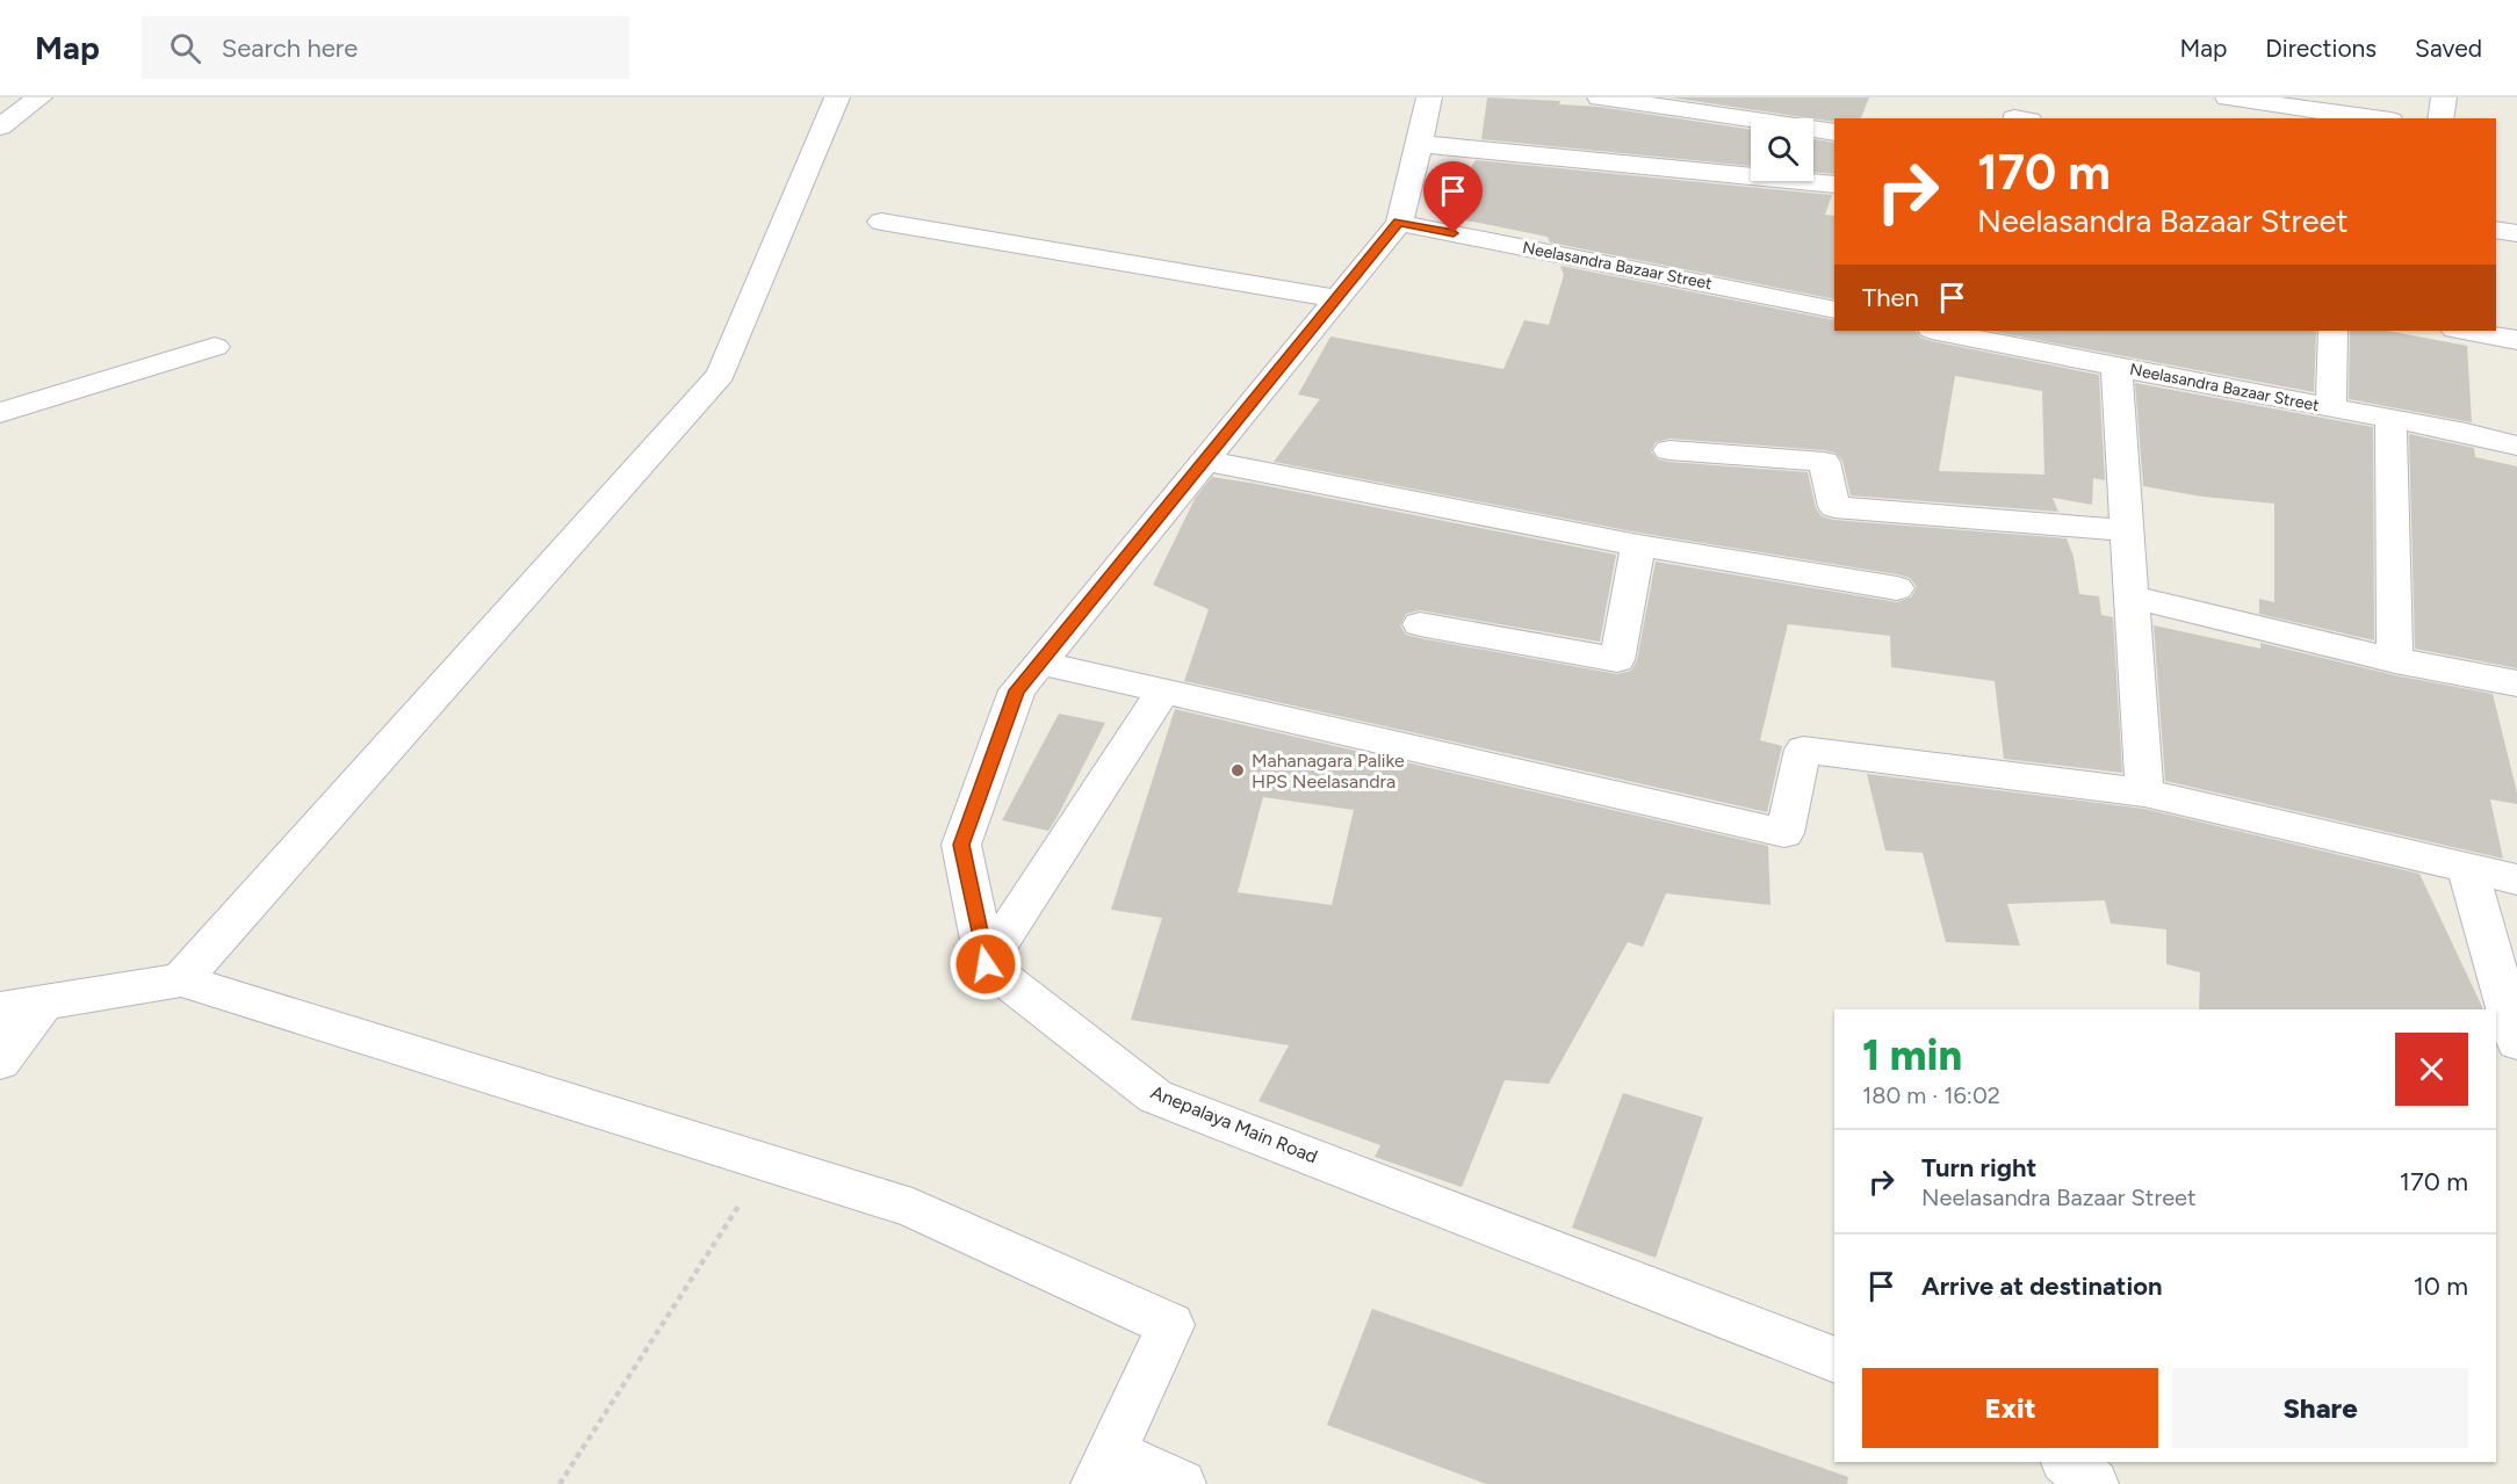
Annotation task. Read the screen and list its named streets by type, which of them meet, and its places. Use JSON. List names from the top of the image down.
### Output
{
  "streets": {
    "street": ["Neelasandra Bazaar Street", "Anepalaya Main Road"]
  },
  "places": ["Mahanagara Palike HPS Neelasandra"],
  "page": {
    "header": "Map",
    "search": "Search here",
    "nav": ["Map", "Directions", "Saved"],
    "turn": ["170 m", "Neelasandra Bazaar Street"],
    "then": "Then",
    "heading": ["1 min", "180 m · 16:02"],
    "list": [
      {
        "name": "Turn right",
        "note": "Neelasandra Bazaar Street",
        "value": "170 m"
      },
      {
        "name": "Arrive at destination",
        "value": "10 m"
      }
    ],
    "buttons": ["Exit", "Share"]
  }
}
